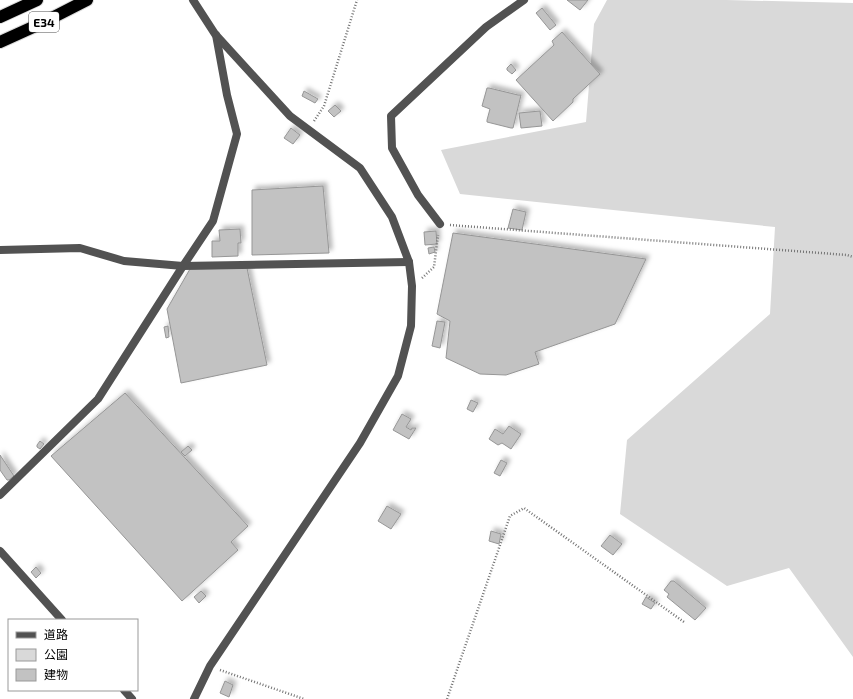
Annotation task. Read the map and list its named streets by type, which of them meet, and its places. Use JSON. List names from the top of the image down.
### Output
{
  "streets": {
    "highway": ["E34"]
  },
  "legend": ["道路", "公園", "建物"]
}
